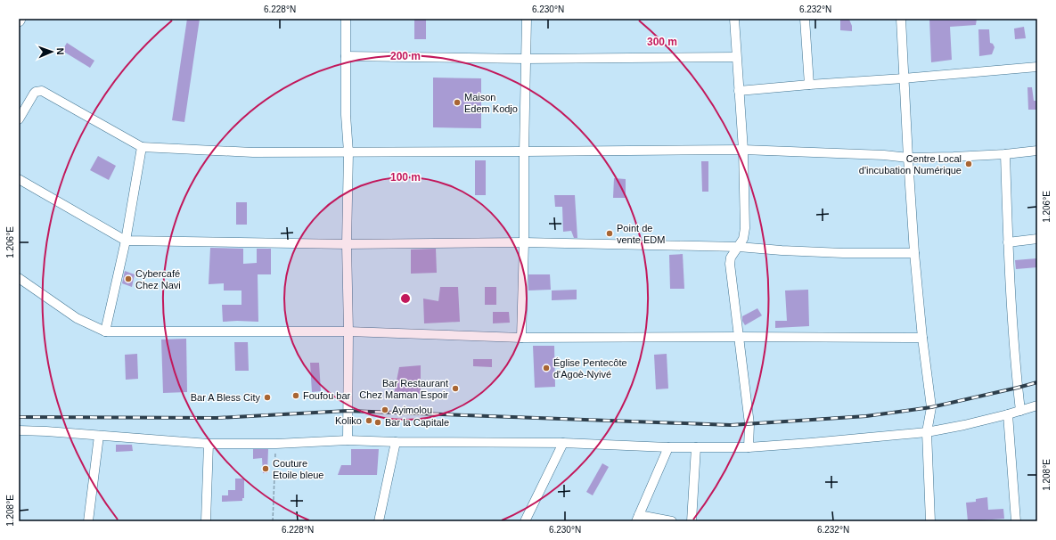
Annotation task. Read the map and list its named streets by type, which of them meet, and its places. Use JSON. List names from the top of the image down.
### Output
{
  "places": [
    "Maison Edem Kodjo",
    "Centre Local d'incubation Numérique",
    "Point de vente EDM",
    "Cybercafé Chez Navi",
    "Église Pentecôte d'Agoè-Nyivé",
    "Bar Restaurant Chez Maman Espoir",
    "Foufou bar",
    "Bar A Bless City",
    "Ayimolou",
    "Koliko",
    "Bar la Capitale",
    "Couture Etoile bleue"
  ],
  "north": "right",
  "coordinates": [
    "6.228°N",
    "6.230°N",
    "6.232°N",
    "1.206°E",
    "1.208°E"
  ],
  "rings": ["300 m", "200 m", "100 m"]
}
